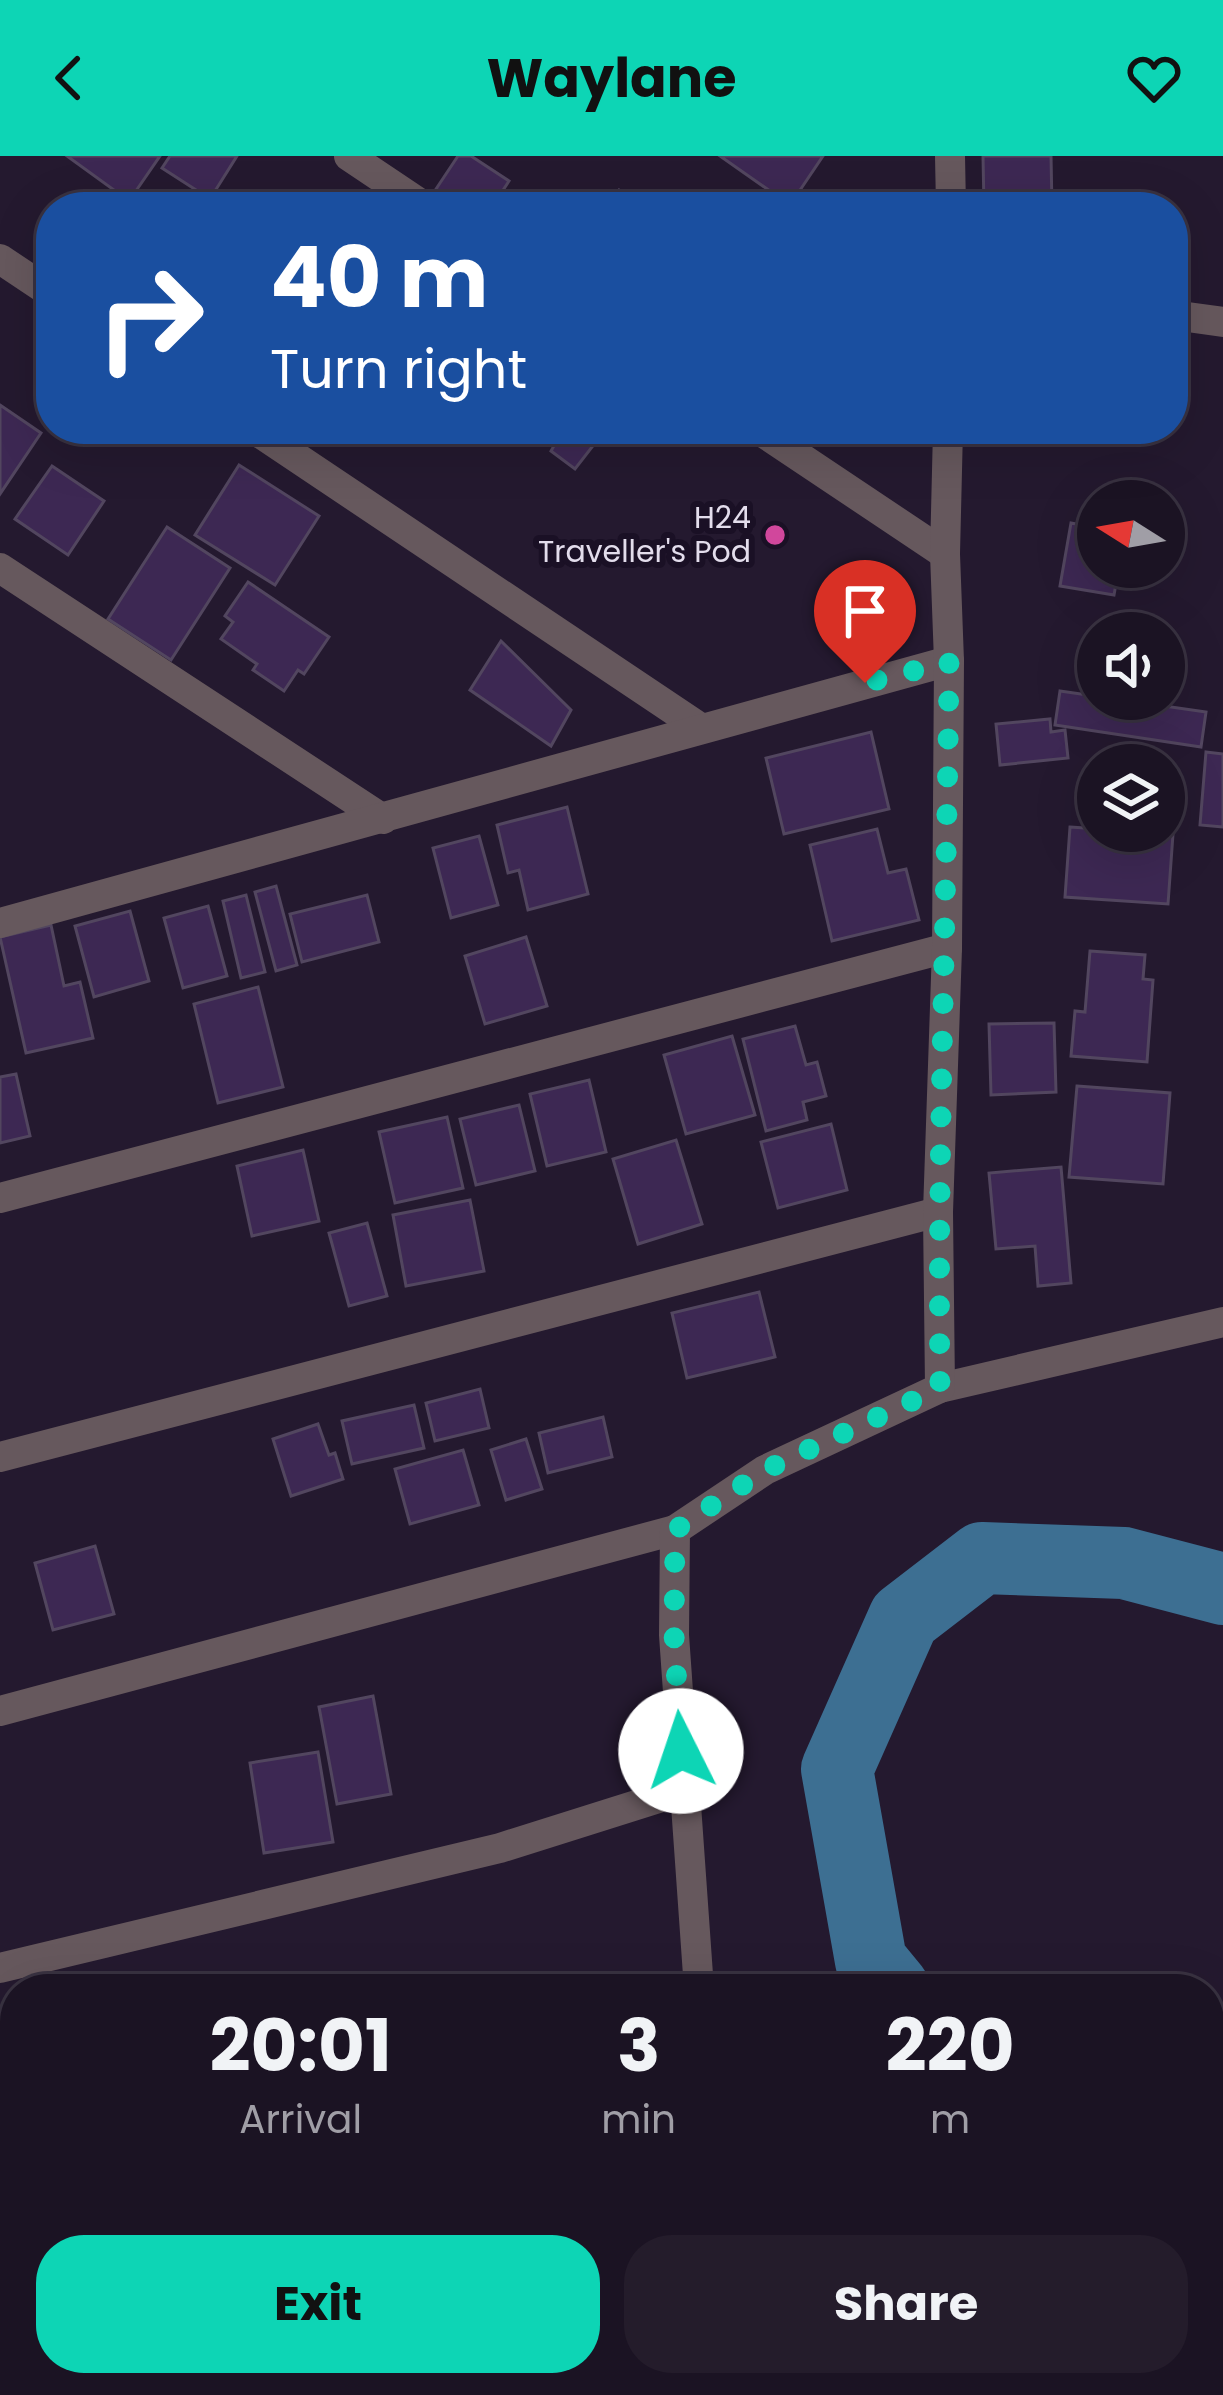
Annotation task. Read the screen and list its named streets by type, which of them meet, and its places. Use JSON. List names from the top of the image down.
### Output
{
  "places": ["H24 Traveller's Pod"],
  "north": "left",
  "page": {
    "header": "Waylane",
    "turn": ["40 m", "Turn right"],
    "eta": [
      "20:01",
      "Arrival",
      "3",
      "min",
      "220",
      "m"
    ],
    "buttons": ["Exit", "Share"]
  }
}
